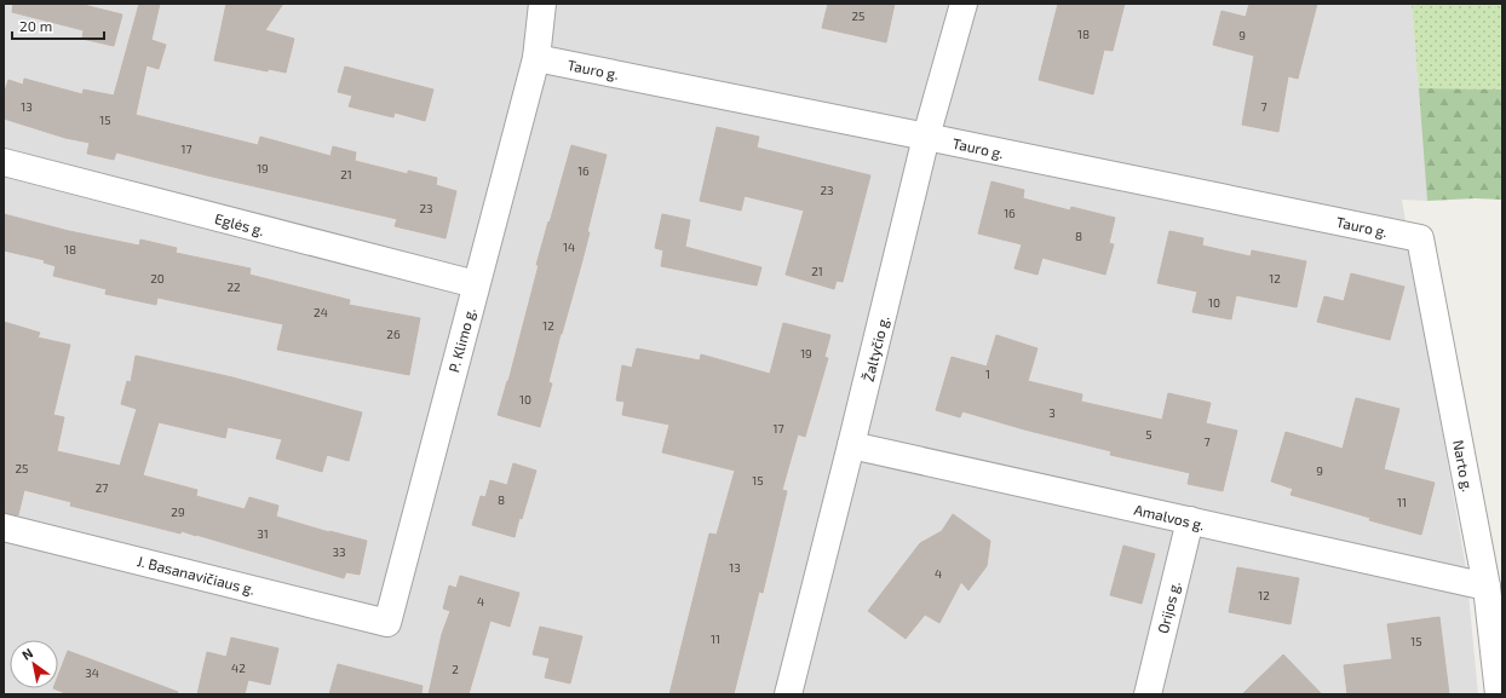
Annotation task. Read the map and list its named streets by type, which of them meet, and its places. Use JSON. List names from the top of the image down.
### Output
{
  "streets": {
    "street": [
      "Tauro g.",
      "Eglės g.",
      "P. Klimo g.",
      "Žaltyčio g.",
      "Narto g.",
      "Amalvos g.",
      "J. Basanavičiaus g.",
      "Orijos g."
    ]
  },
  "crossings": [
    ["Tauro g.", "P. Klimo g."],
    ["Tauro g.", "Žaltyčio g."],
    ["Tauro g.", "Narto g."],
    ["Eglės g.", "P. Klimo g."],
    ["P. Klimo g.", "J. Basanavičiaus g."],
    ["Žaltyčio g.", "Amalvos g."],
    ["Narto g.", "Amalvos g."],
    ["Amalvos g.", "Orijos g."]
  ],
  "house_numbers": [
    "25",
    "18",
    "9",
    "13",
    "7",
    "15",
    "17",
    "19",
    "16",
    "21",
    "23",
    "23",
    "16",
    "8",
    "14",
    "18",
    "21",
    "20",
    "12",
    "22",
    "10",
    "24",
    "12",
    "26",
    "19",
    "1",
    "10",
    "3",
    "17",
    "5",
    "7",
    "25",
    "9",
    "15",
    "27",
    "8",
    "11",
    "29",
    "31",
    "33",
    "13",
    "4",
    "12",
    "4",
    "11",
    "15",
    "42",
    "2",
    "34"
  ],
  "scale_bar": "20 m",
  "north": "top left"
}
